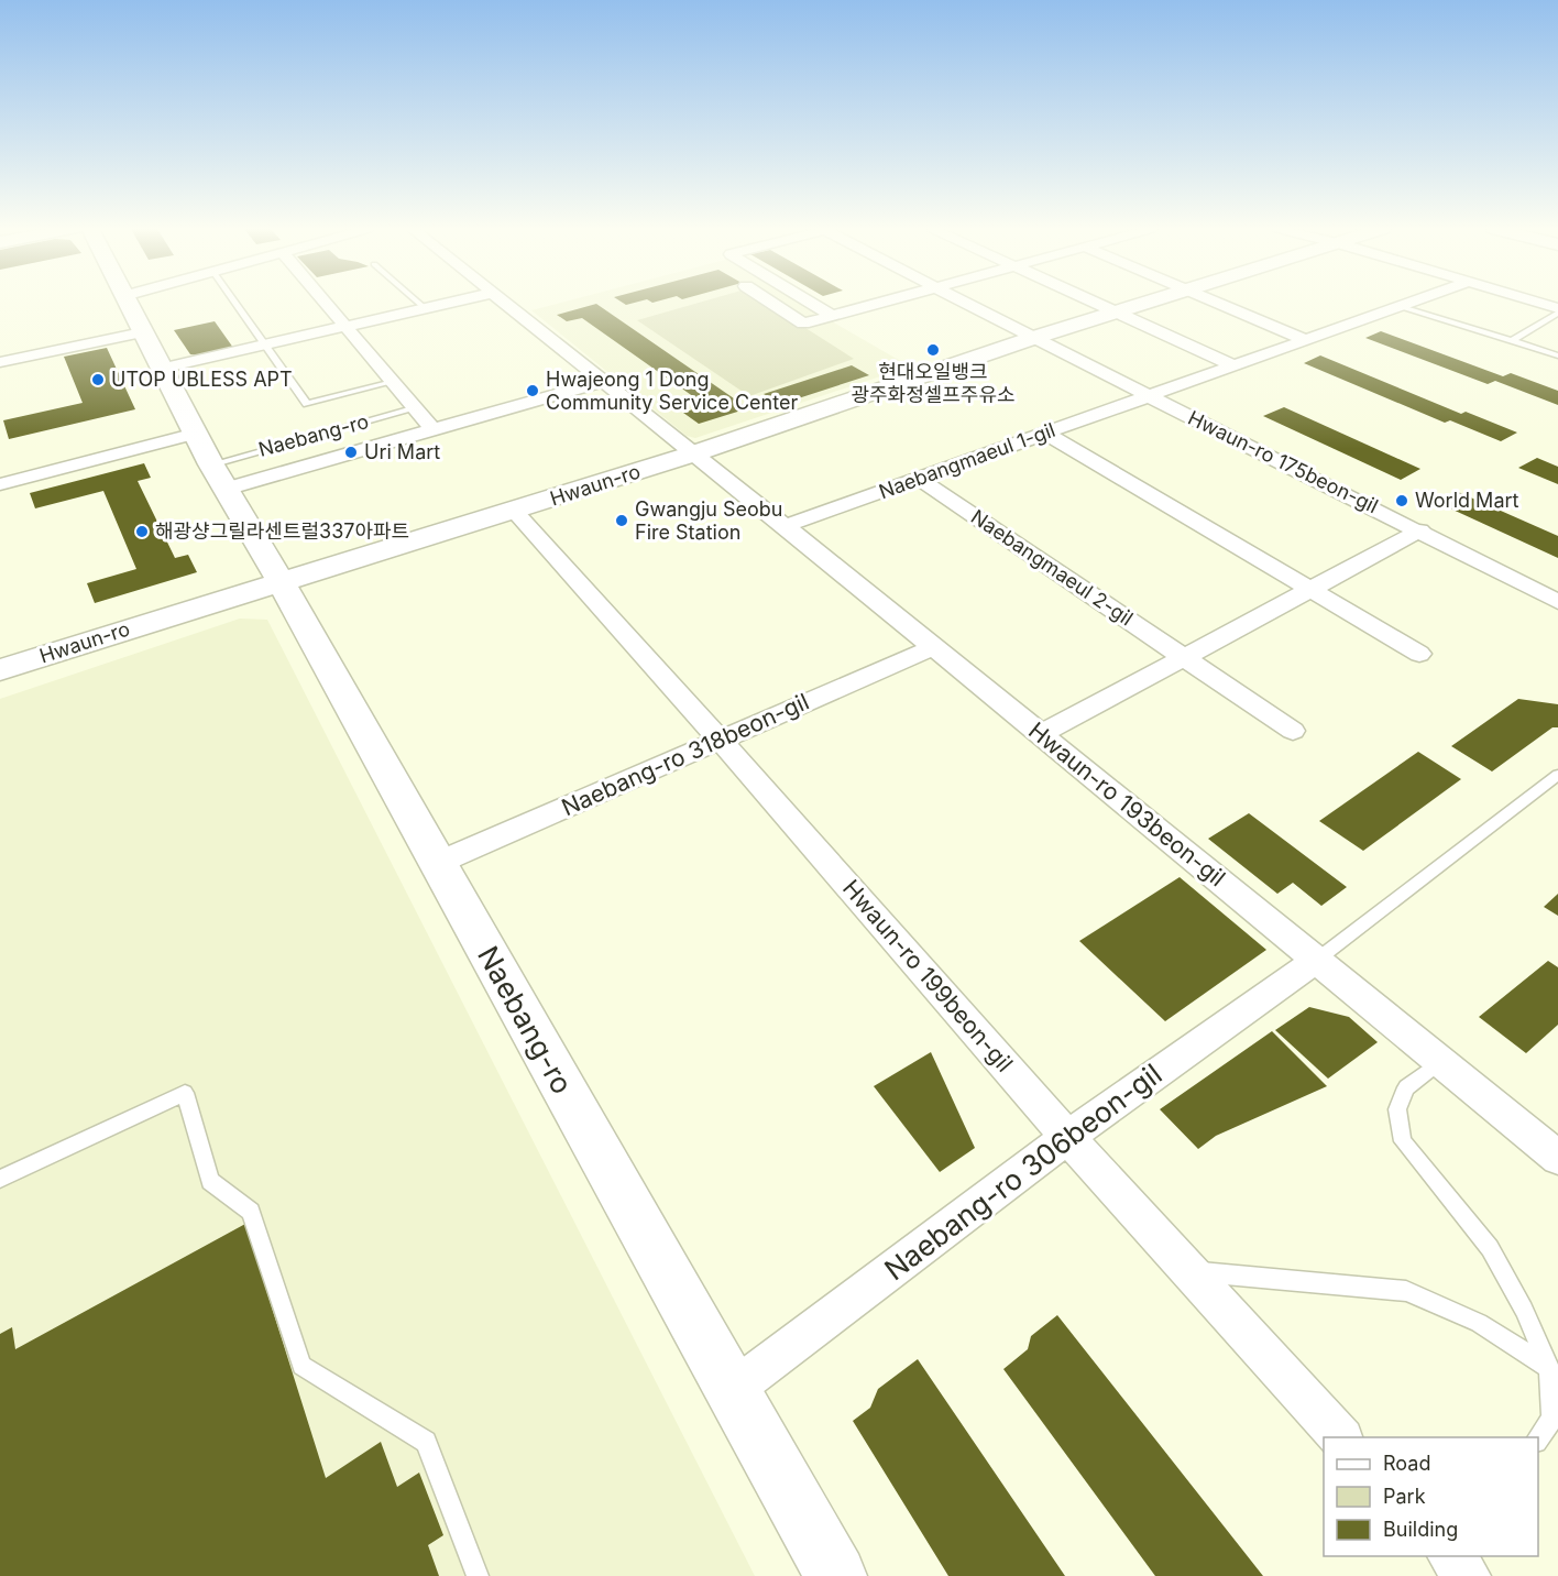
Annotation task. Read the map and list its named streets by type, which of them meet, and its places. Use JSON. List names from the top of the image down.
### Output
{
  "streets": {
    "street": [
      "Naebang-ro",
      "Naebangmaeul 1-gil",
      "Hwaun-ro 175beon-gil",
      "Hwaun-ro",
      "Naebangmaeul 2-gil",
      "Naebang-ro 318beon-gil",
      "Hwaun-ro 193beon-gil",
      "Hwaun-ro 199beon-gil",
      "Naebang-ro 306beon-gil"
    ]
  },
  "crossings": [
    ["Naebang-ro", "Hwaun-ro"],
    ["Naebang-ro", "Naebang-ro 318beon-gil"],
    ["Naebang-ro", "Naebang-ro 306beon-gil"],
    ["Naebangmaeul 1-gil", "Hwaun-ro 175beon-gil"],
    ["Naebangmaeul 1-gil", "Naebangmaeul 2-gil"],
    ["Naebangmaeul 1-gil", "Hwaun-ro 193beon-gil"],
    ["Hwaun-ro 175beon-gil", "Hwaun-ro"],
    ["Hwaun-ro", "Hwaun-ro 193beon-gil"],
    ["Hwaun-ro", "Hwaun-ro 199beon-gil"],
    ["Naebang-ro 318beon-gil", "Hwaun-ro 193beon-gil"],
    ["Naebang-ro 318beon-gil", "Hwaun-ro 199beon-gil"],
    ["Hwaun-ro 193beon-gil", "Naebang-ro 306beon-gil"],
    ["Hwaun-ro 199beon-gil", "Naebang-ro 306beon-gil"]
  ],
  "places": [
    "현대오일뱅크 광주화정셀프주유소",
    "UTOP UBLESS APT",
    "Hwajeong 1 Dong Community Service Center",
    "Uri Mart",
    "World Mart",
    "Gwangju Seobu Fire Station",
    "해광샹그릴라센트럴337아파트"
  ],
  "legend": ["Road", "Park", "Building"]
}
